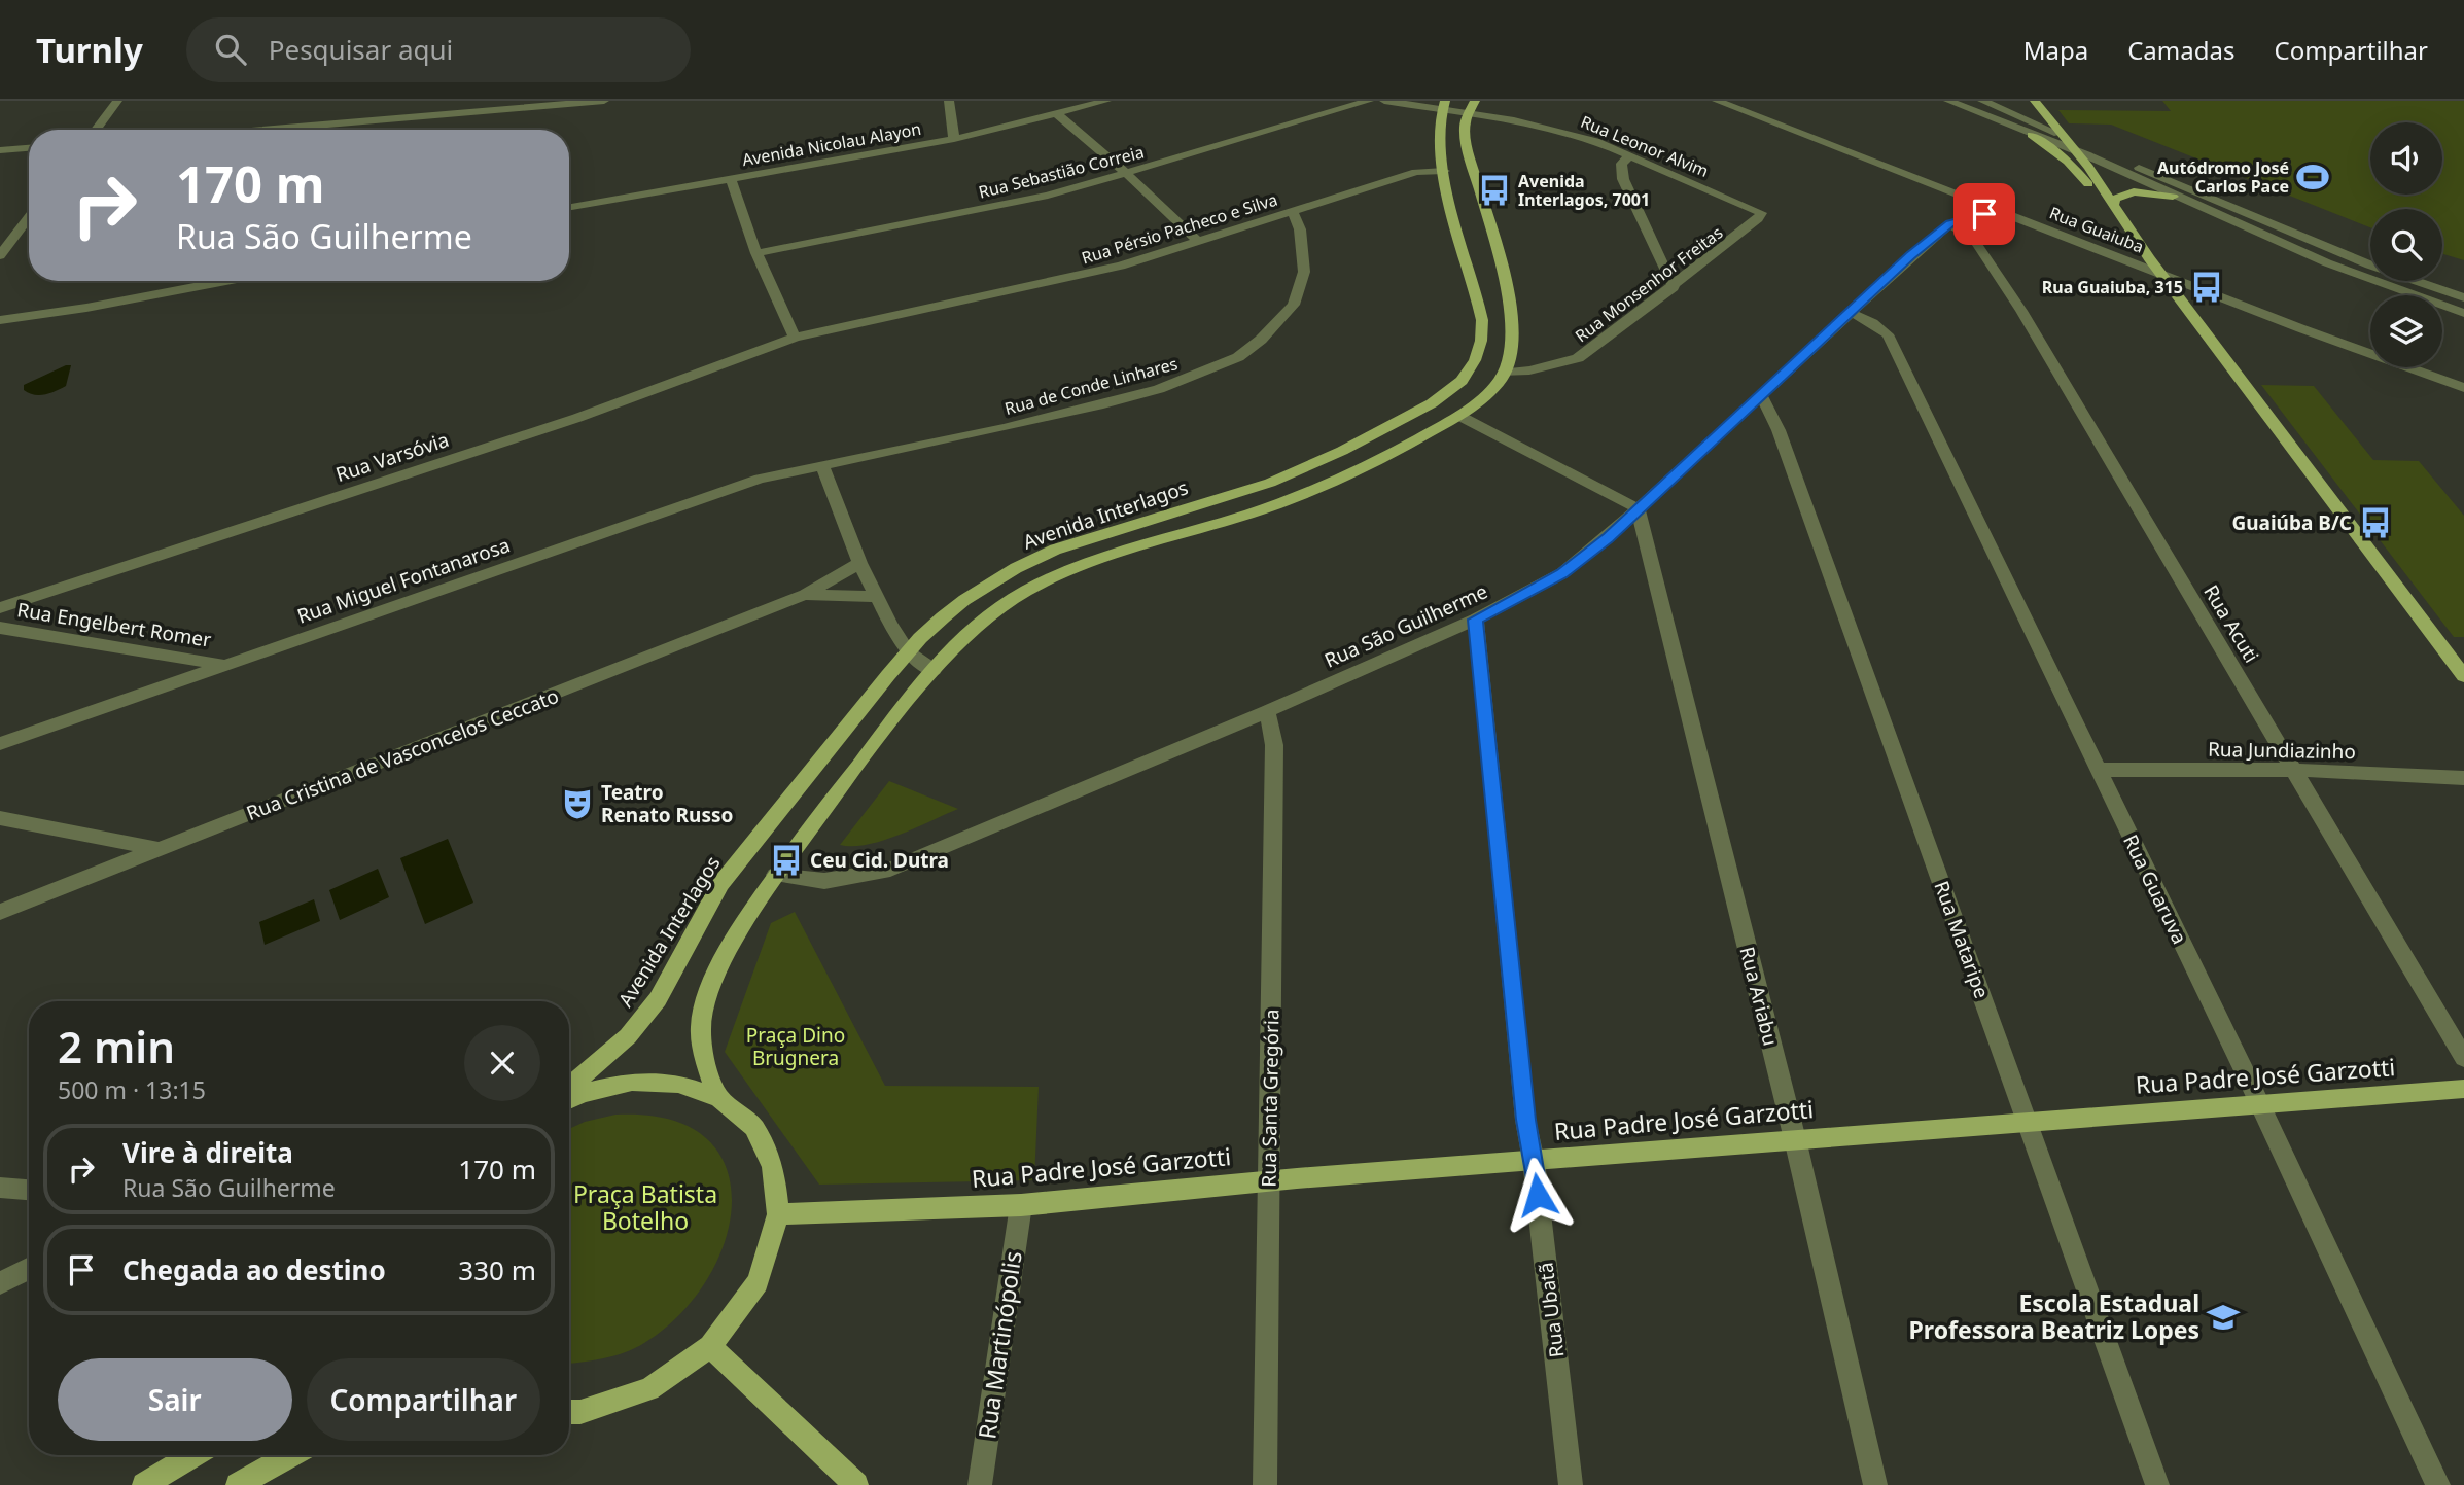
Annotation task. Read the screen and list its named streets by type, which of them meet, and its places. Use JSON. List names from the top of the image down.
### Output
{
  "streets": {
    "main road": ["Avenida Interlagos", "Rua Padre José Garzotti"],
    "street": [
      "Avenida Nicolau Alayon",
      "Rua Leonor Alvim",
      "Rua Sebastião Correia",
      "Rua Pérsio Pacheco e Silva",
      "Rua Guaiuba",
      "Rua Monsenhor Freitas",
      "Rua de Conde Linhares",
      "Rua Varsóvia",
      "Rua Miguel Fontanarosa",
      "Rua Acuti",
      "Rua Engelbert Romer",
      "Rua São Guilherme",
      "Rua Jundiazinho",
      "Rua Cristina de Vasconcelos Ceccato",
      "Rua Guaruva",
      "Rua Mataripe",
      "Rua Ariabu",
      "Rua Santa Gregória",
      "Rua Ubatã",
      "Rua Martinópolis"
    ]
  },
  "crossings": [
    ["Rua Leonor Alvim", "Rua Monsenhor Freitas"],
    ["Rua Leonor Alvim", "Avenida Interlagos"],
    ["Rua Pérsio Pacheco e Silva", "Rua de Conde Linhares"],
    ["Rua Pérsio Pacheco e Silva", "Rua Varsóvia"],
    ["Rua Pérsio Pacheco e Silva", "Avenida Interlagos"],
    ["Rua Guaiuba", "Rua São Guilherme"],
    ["Rua de Conde Linhares", "Rua Miguel Fontanarosa"],
    ["Rua Miguel Fontanarosa", "Rua Engelbert Romer"],
    ["Rua Acuti", "Rua São Guilherme"],
    ["Rua Acuti", "Rua Jundiazinho"],
    ["Rua São Guilherme", "Rua Guaruva"],
    ["Rua São Guilherme", "Rua Mataripe"],
    ["Rua São Guilherme", "Rua Ariabu"],
    ["Rua São Guilherme", "Rua Santa Gregória"],
    ["Rua São Guilherme", "Rua Ubatã"],
    ["Rua Jundiazinho", "Rua Guaruva"],
    ["Rua Guaruva", "Rua Padre José Garzotti"],
    ["Rua Mataripe", "Rua Padre José Garzotti"],
    ["Rua Ariabu", "Rua Padre José Garzotti"],
    ["Rua Padre José Garzotti", "Rua Santa Gregória"],
    ["Rua Padre José Garzotti", "Rua Ubatã"],
    ["Rua Padre José Garzotti", "Rua Martinópolis"]
  ],
  "parks": ["Praça Dino Brugnera", "Praça Batista Botelho"],
  "places": {
    "sports": ["Autódromo José Carlos Pace"],
    "bus stop": [
      "Avenida Interlagos, 7001",
      "Rua Guaiuba, 315",
      "Guaiúba B/C",
      "Ceu Cid. Dutra"
    ],
    "theatre": ["Teatro Renato Russo"],
    "school or university": ["Escola Estadual Professora Beatriz Lopes"]
  },
  "page": {
    "header": "Turnly",
    "search": "Pesquisar aqui",
    "nav": ["Mapa", "Camadas", "Compartilhar"],
    "turn": ["170 m", "Rua São Guilherme"],
    "heading": ["2 min", "500 m · 13:15"],
    "list": [
      {
        "name": "Vire à direita",
        "note": "Rua São Guilherme",
        "value": "170 m"
      },
      {
        "name": "Chegada ao destino",
        "value": "330 m"
      }
    ],
    "buttons": ["Sair", "Compartilhar"]
  }
}
